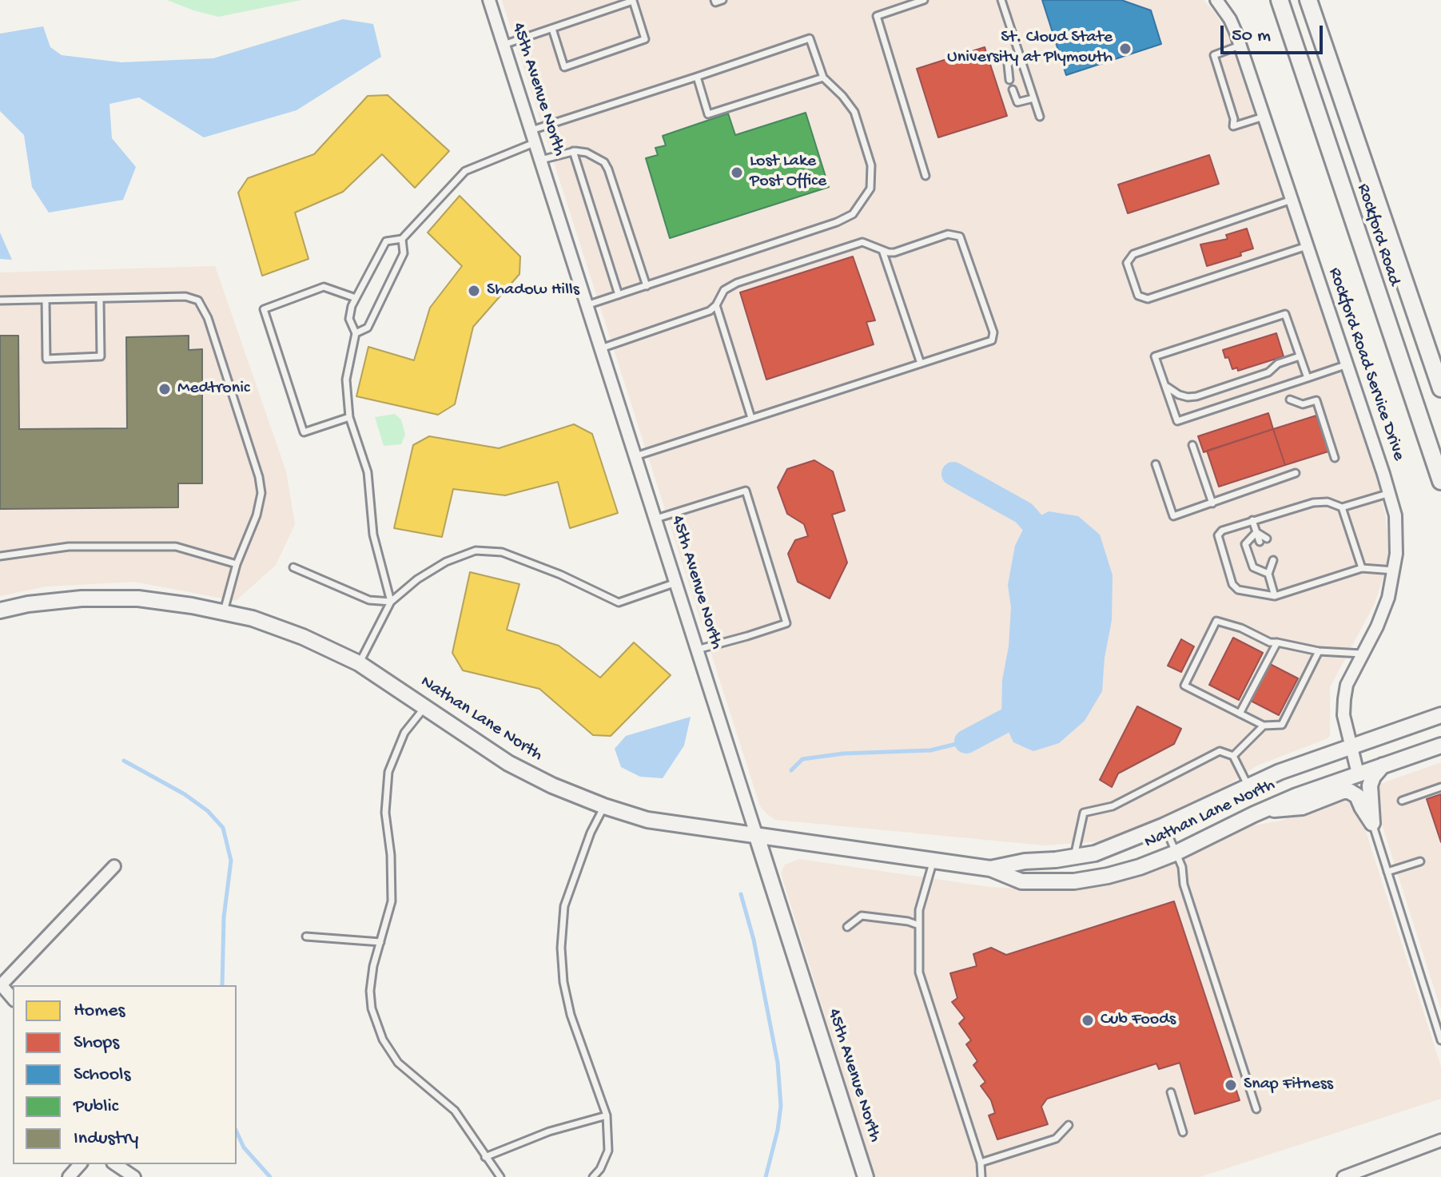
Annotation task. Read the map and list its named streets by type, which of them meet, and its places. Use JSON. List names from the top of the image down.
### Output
{
  "streets": {
    "main road": ["Rockford Road"],
    "street": ["45th Avenue North", "Rockford Road Service Drive", "Nathan Lane North"]
  },
  "crossings": [
    ["45th Avenue North", "Nathan Lane North"],
    ["Rockford Road Service Drive", "Nathan Lane North"]
  ],
  "places": [
    "St. Cloud State University at Plymouth",
    "Lost Lake Post Office",
    "Shadow Hills",
    "Medtronic",
    "Cub Foods",
    "Snap Fitness"
  ],
  "legend": [
    "Homes",
    "Shops",
    "Schools",
    "Public",
    "Industry"
  ],
  "scale_bar": "50 m"
}
